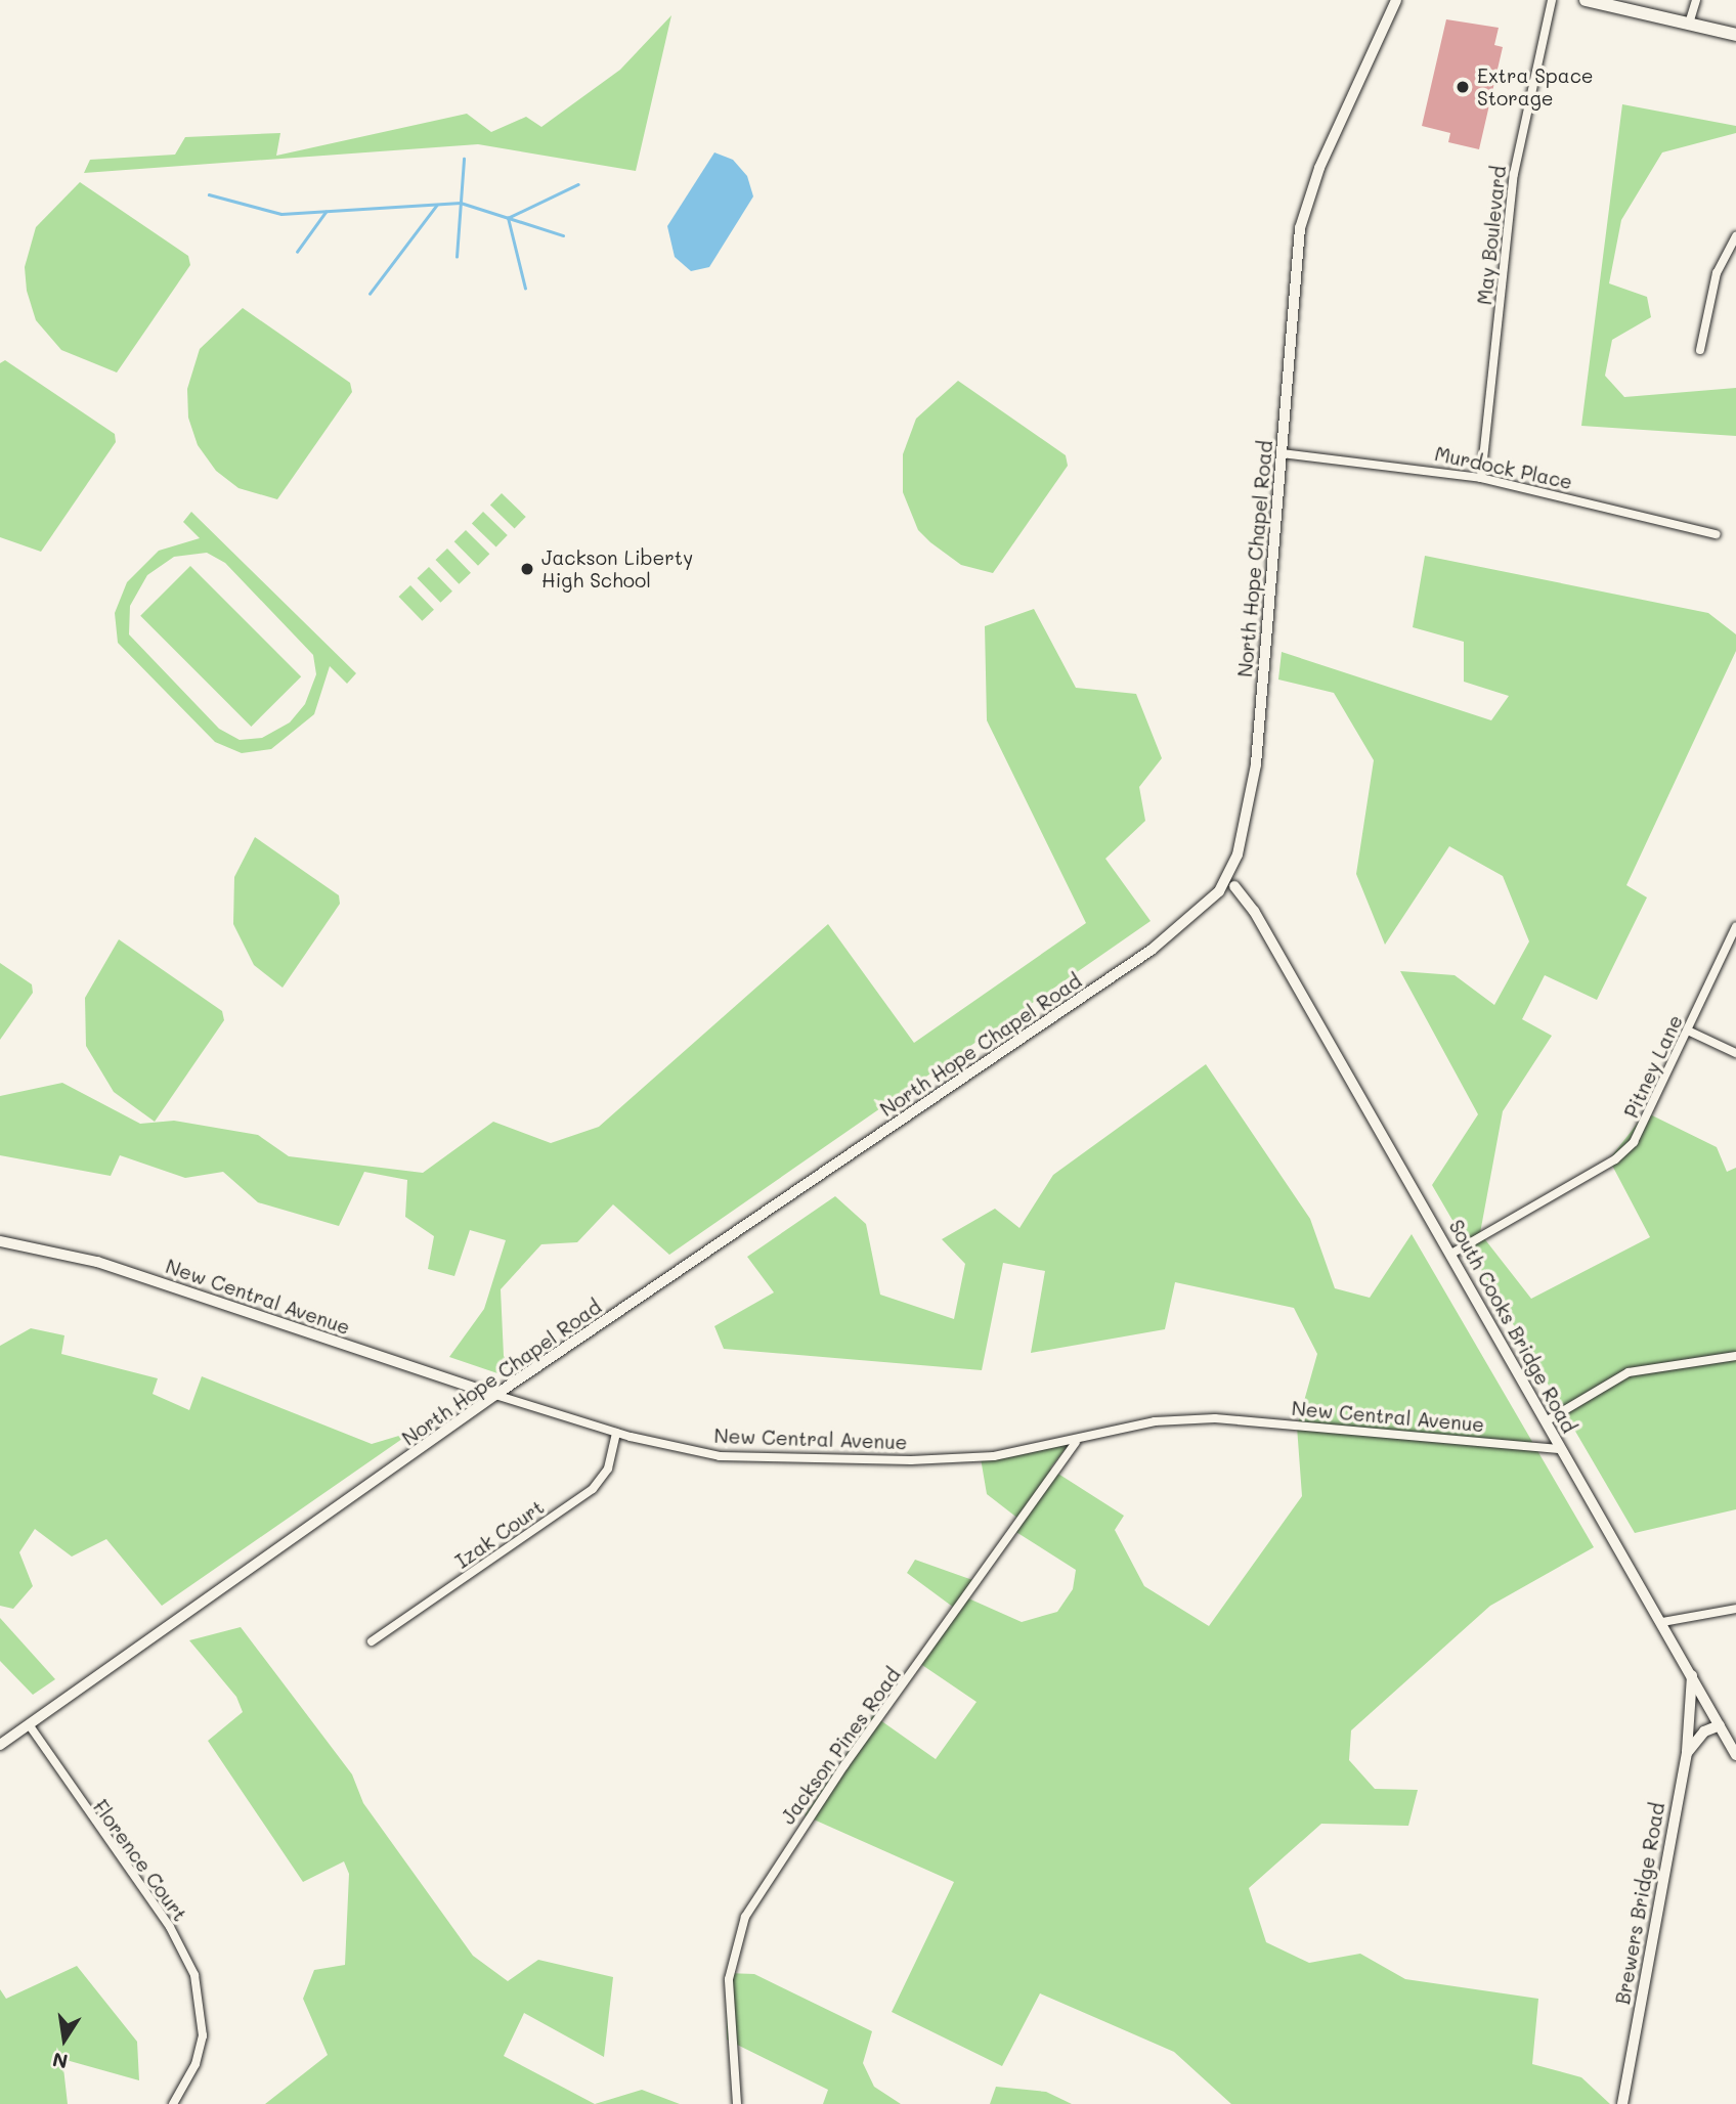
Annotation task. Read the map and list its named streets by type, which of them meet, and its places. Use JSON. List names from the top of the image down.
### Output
{
  "streets": {
    "main road": [
      "North Hope Chapel Road",
      "New Central Avenue",
      "South Cooks Bridge Road",
      "Brewers Bridge Road"
    ],
    "street": [
      "May Boulevard",
      "Murdock Place",
      "Pitney Lane",
      "Izak Court",
      "Jackson Pines Road",
      "Florence Court"
    ]
  },
  "crossings": [
    ["May Boulevard", "Murdock Place"],
    ["Murdock Place", "North Hope Chapel Road"],
    ["North Hope Chapel Road", "New Central Avenue"],
    ["North Hope Chapel Road", "South Cooks Bridge Road"],
    ["North Hope Chapel Road", "Florence Court"],
    ["Pitney Lane", "South Cooks Bridge Road"],
    ["New Central Avenue", "South Cooks Bridge Road"],
    ["New Central Avenue", "Izak Court"],
    ["New Central Avenue", "Jackson Pines Road"],
    ["South Cooks Bridge Road", "Brewers Bridge Road"]
  ],
  "places": ["Extra Space Storage", "Jackson Liberty High School"],
  "north": "bottom"
}
